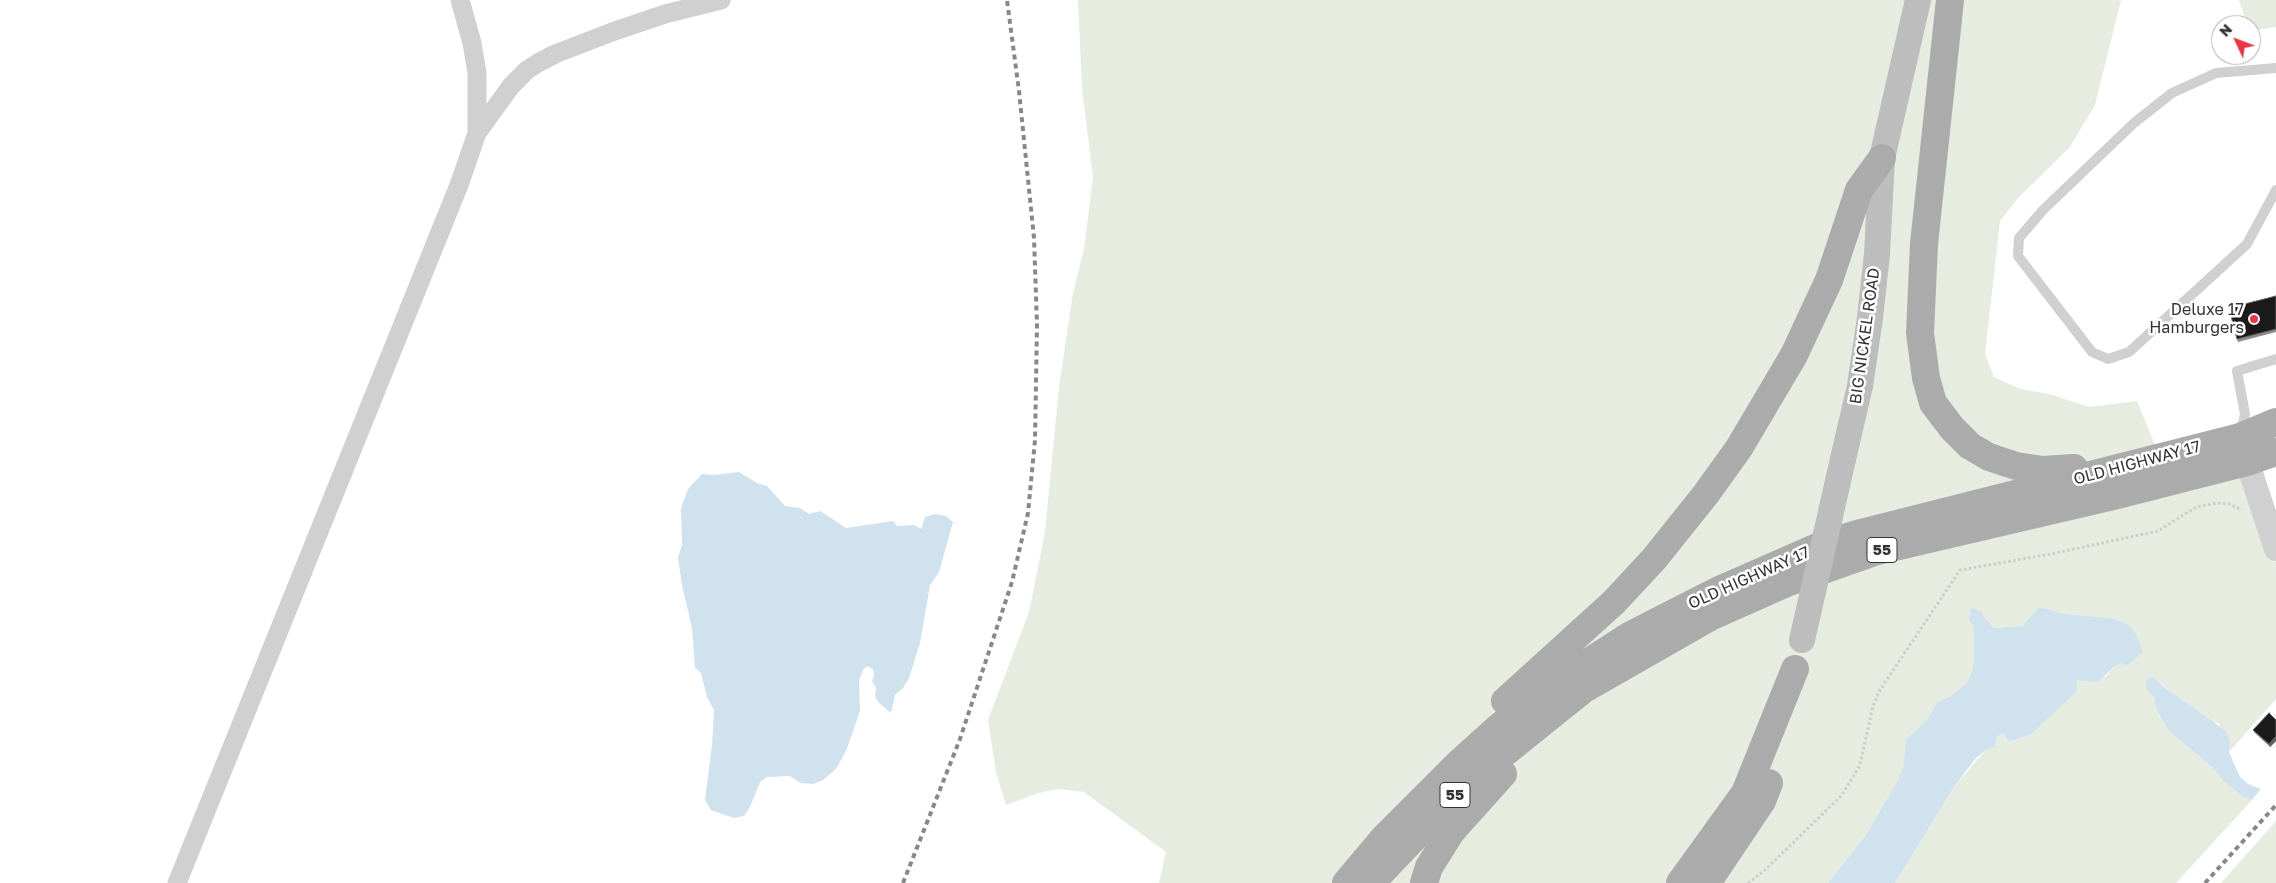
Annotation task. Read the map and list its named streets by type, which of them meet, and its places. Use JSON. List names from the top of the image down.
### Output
{
  "streets": {
    "main road": ["BIG NICKEL ROAD", "OLD HIGHWAY 17", "55"]
  },
  "crossings": [
    ["OLD HIGHWAY 17", "55"]
  ],
  "places": ["Deluxe 17 Hamburgers"],
  "north": "top left"
}
